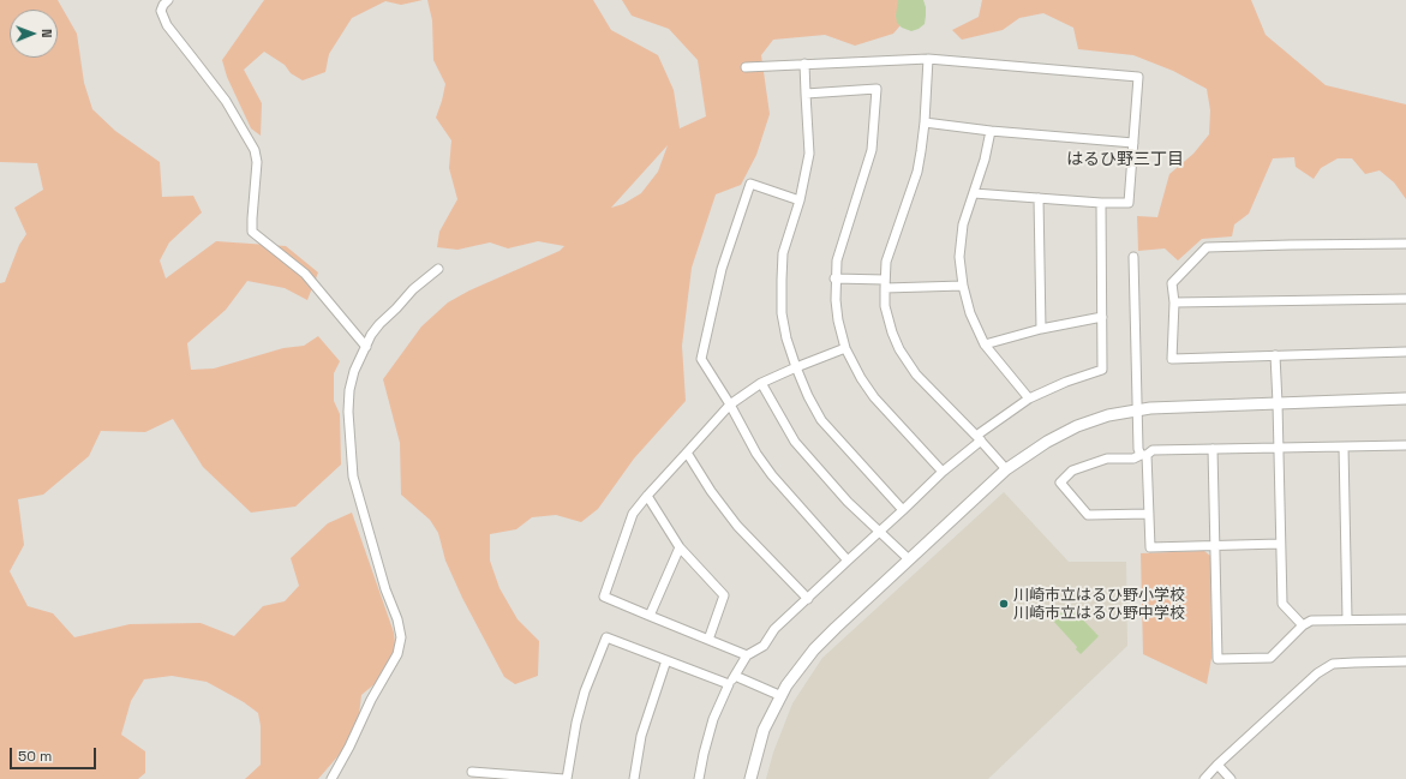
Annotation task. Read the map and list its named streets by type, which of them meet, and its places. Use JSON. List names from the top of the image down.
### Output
{
  "districts": ["はるひ野三丁目"],
  "places": ["川崎市立はるひ野小学校 川崎市立はるひ野中学校"],
  "scale_bar": "50 m",
  "north": "right"
}
